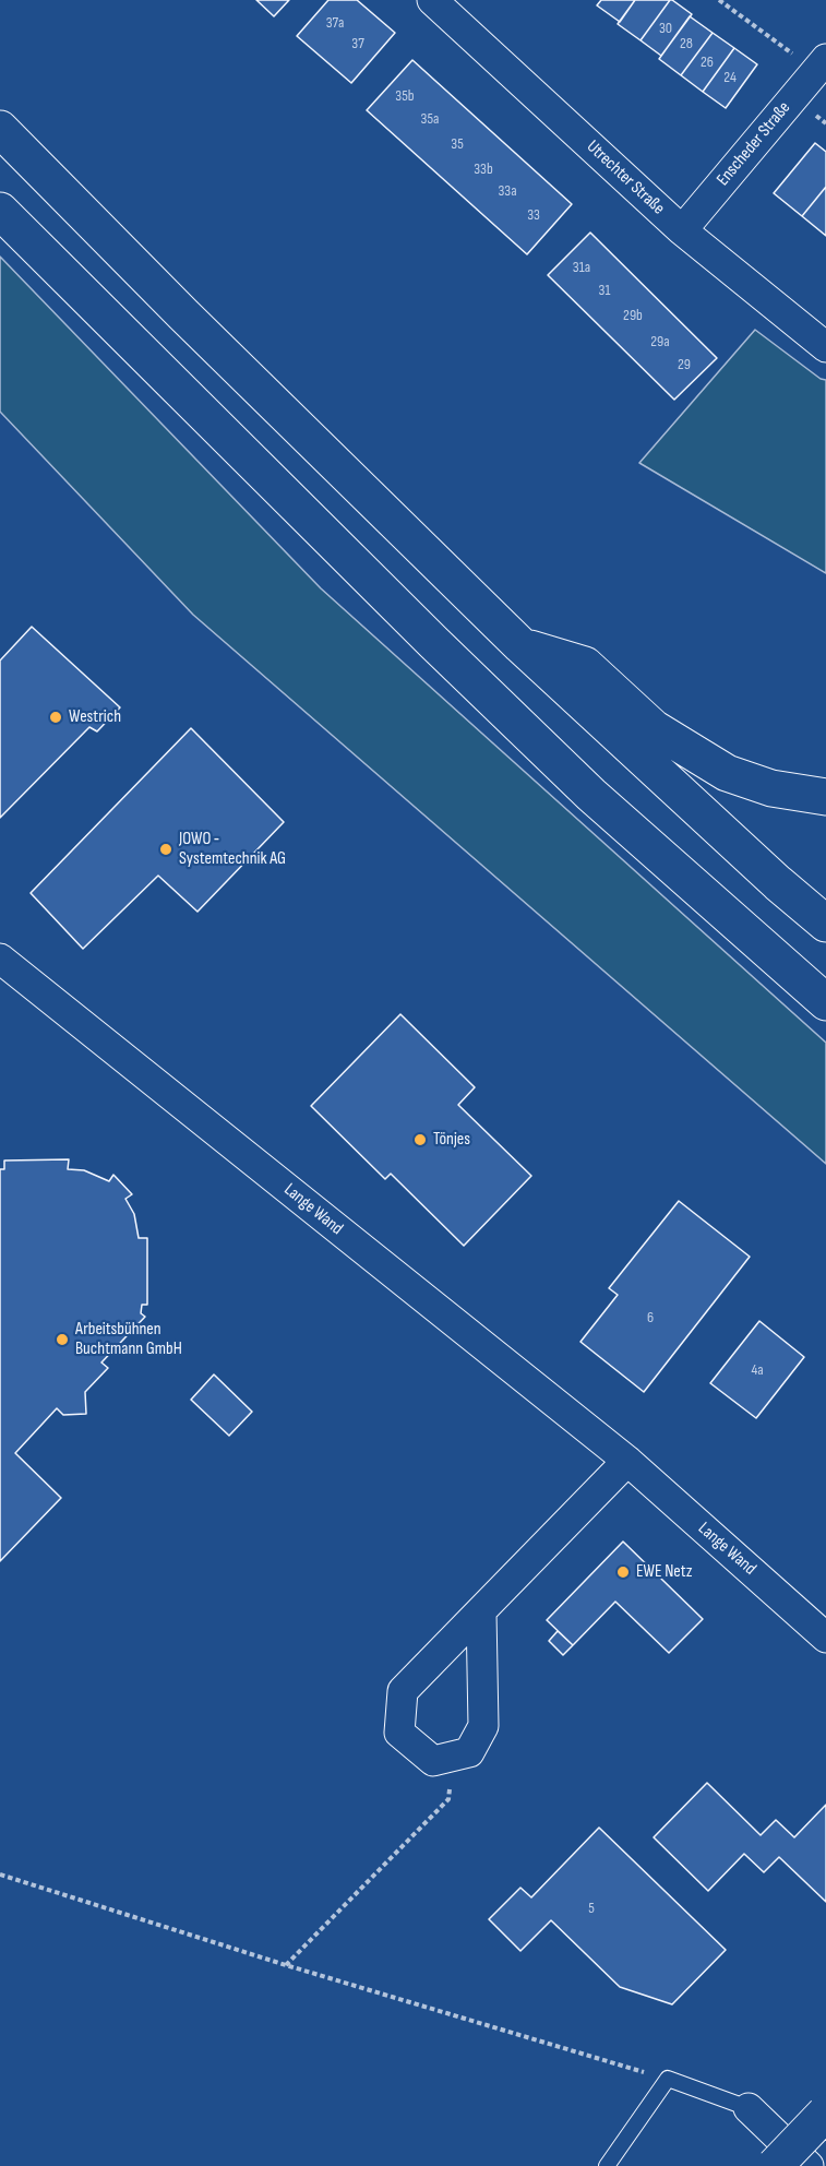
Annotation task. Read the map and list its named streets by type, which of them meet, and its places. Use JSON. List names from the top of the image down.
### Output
{
  "streets": {
    "street": ["Enscheder Straße", "Utrechter Straße", "Lange Wand"]
  },
  "crossings": [
    ["Enscheder Straße", "Utrechter Straße"]
  ],
  "places": [
    "Westrich",
    "JOWO ‑ Systemtechnik AG",
    "Tönjes",
    "Arbeitsbühnen Buchtmann GmbH",
    "EWE Netz"
  ],
  "house_numbers": [
    "37a",
    "30",
    "37",
    "28",
    "26",
    "24",
    "35b",
    "35a",
    "35",
    "33b",
    "33a",
    "33",
    "31a",
    "31",
    "29b",
    "29a",
    "29",
    "6",
    "4a",
    "5"
  ]
}
